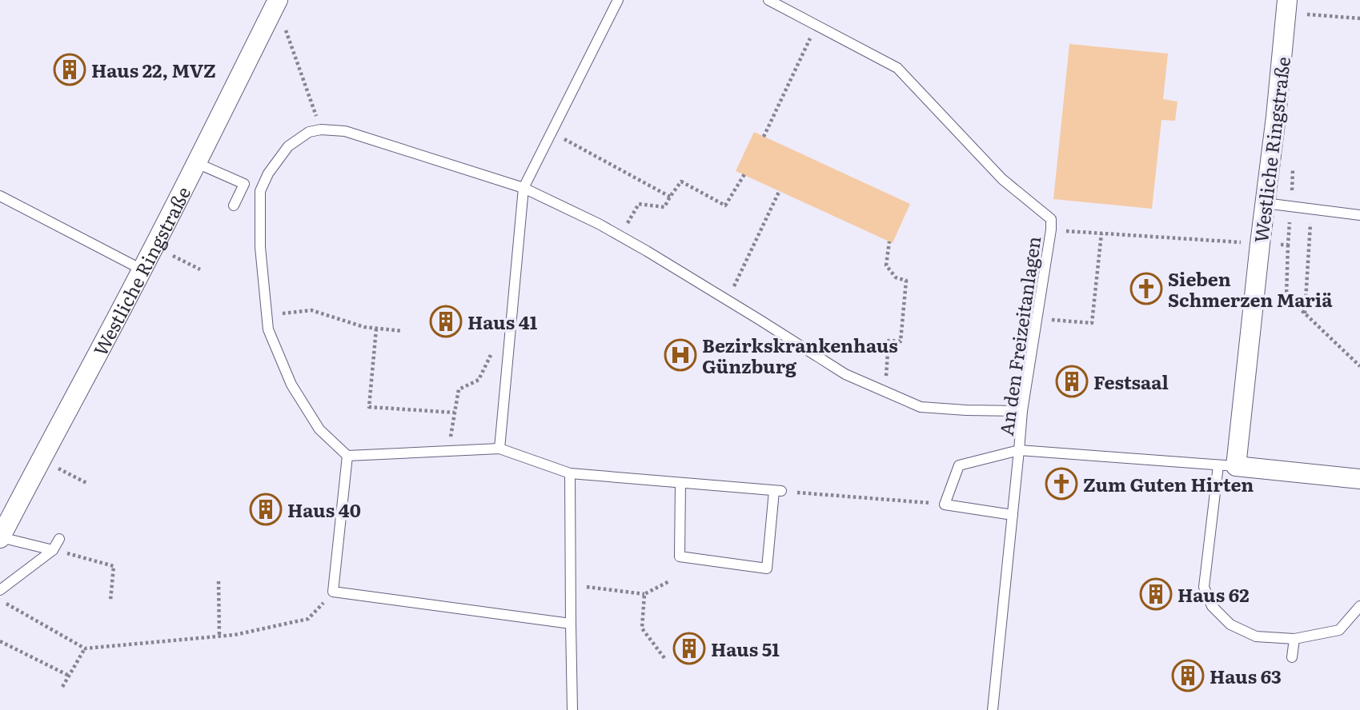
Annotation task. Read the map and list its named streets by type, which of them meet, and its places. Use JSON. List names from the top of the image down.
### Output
{
  "streets": {
    "street": ["Westliche Ringstraße"],
    "lane": ["An den Freizeitanlagen"]
  },
  "places": {
    "building": [
      "Haus 22, MVZ",
      "Haus 41",
      "Festsaal",
      "Haus 40",
      "Haus 62",
      "Haus 51",
      "Haus 63"
    ],
    "church": ["Sieben Schmerzen Mariä", "Zum Guten Hirten"],
    "hospital": ["Bezirkskrankenhaus Günzburg"]
  }
}
